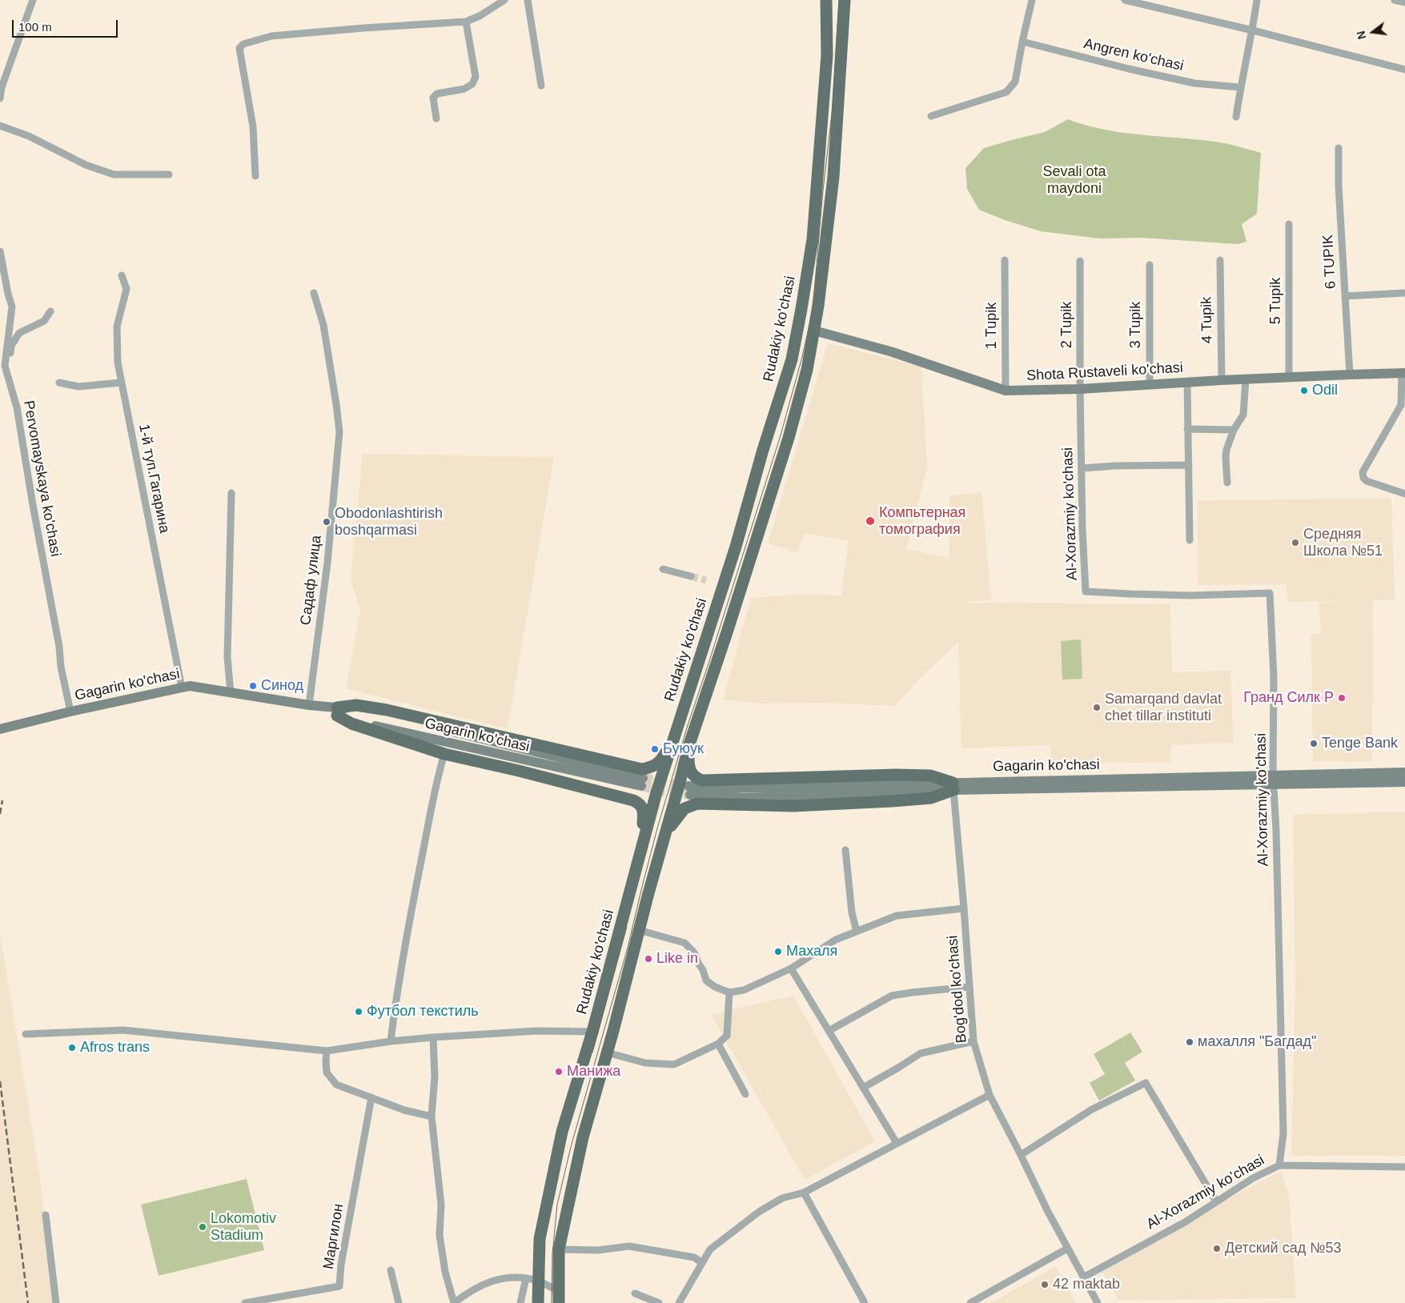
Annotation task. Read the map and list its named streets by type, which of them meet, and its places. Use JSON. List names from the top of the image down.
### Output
{
  "streets": {
    "main road": ["Rudakiy ko'chasi", "Shota Rustaveli ko'chasi", "Gagarin ko'chasi"],
    "street": [
      "Angren ko'chasi",
      "6 TUPIK",
      "5 Tupik",
      "4 Tupik",
      "2 Tupik",
      "3 Tupik",
      "1 Tupik",
      "Pervomayskaya ko'chasi",
      "1-й туп.Гагарина",
      "Al-Xorazmiy ko'chasi",
      "Садаф улица",
      "Bog'dod ko'chasi",
      "Маргилон"
    ]
  },
  "crossings": [
    ["6 TUPIK", "Shota Rustaveli ko'chasi"],
    ["5 Tupik", "Shota Rustaveli ko'chasi"],
    ["4 Tupik", "Shota Rustaveli ko'chasi"],
    ["2 Tupik", "Shota Rustaveli ko'chasi"],
    ["2 Tupik", "Al-Xorazmiy ko'chasi"],
    ["3 Tupik", "Shota Rustaveli ko'chasi"],
    ["1 Tupik", "Shota Rustaveli ko'chasi"],
    ["Shota Rustaveli ko'chasi", "Al-Xorazmiy ko'chasi"],
    ["Pervomayskaya ko'chasi", "Gagarin ko'chasi"],
    ["1-й туп.Гагарина", "Gagarin ko'chasi"],
    ["Al-Xorazmiy ko'chasi", "Gagarin ko'chasi"],
    ["Al-Xorazmiy ko'chasi", "Bog'dod ko'chasi"],
    ["Садаф улица", "Gagarin ko'chasi"],
    ["Gagarin ko'chasi", "Bog'dod ko'chasi"]
  ],
  "parks": ["Sevali ota maydoni"],
  "places": [
    "Оdil",
    "Компьтерная томография",
    "Obodonlashtirish boshqarmasi",
    "Средняя Школа №51",
    "Синод",
    "Гранд Силк Р",
    "Samarqand davlat chet tillar instituti",
    "Tenge Bank",
    "Буюук",
    "Махаля",
    "Like in",
    "Футбол текстиль",
    "махалля \"Багдад\"",
    "Afros trans",
    "Манижа",
    "Lokomotiv Stadium",
    "Детский сад №53",
    "42 maktab"
  ],
  "scale_bar": "100 m",
  "north": "left"
}
